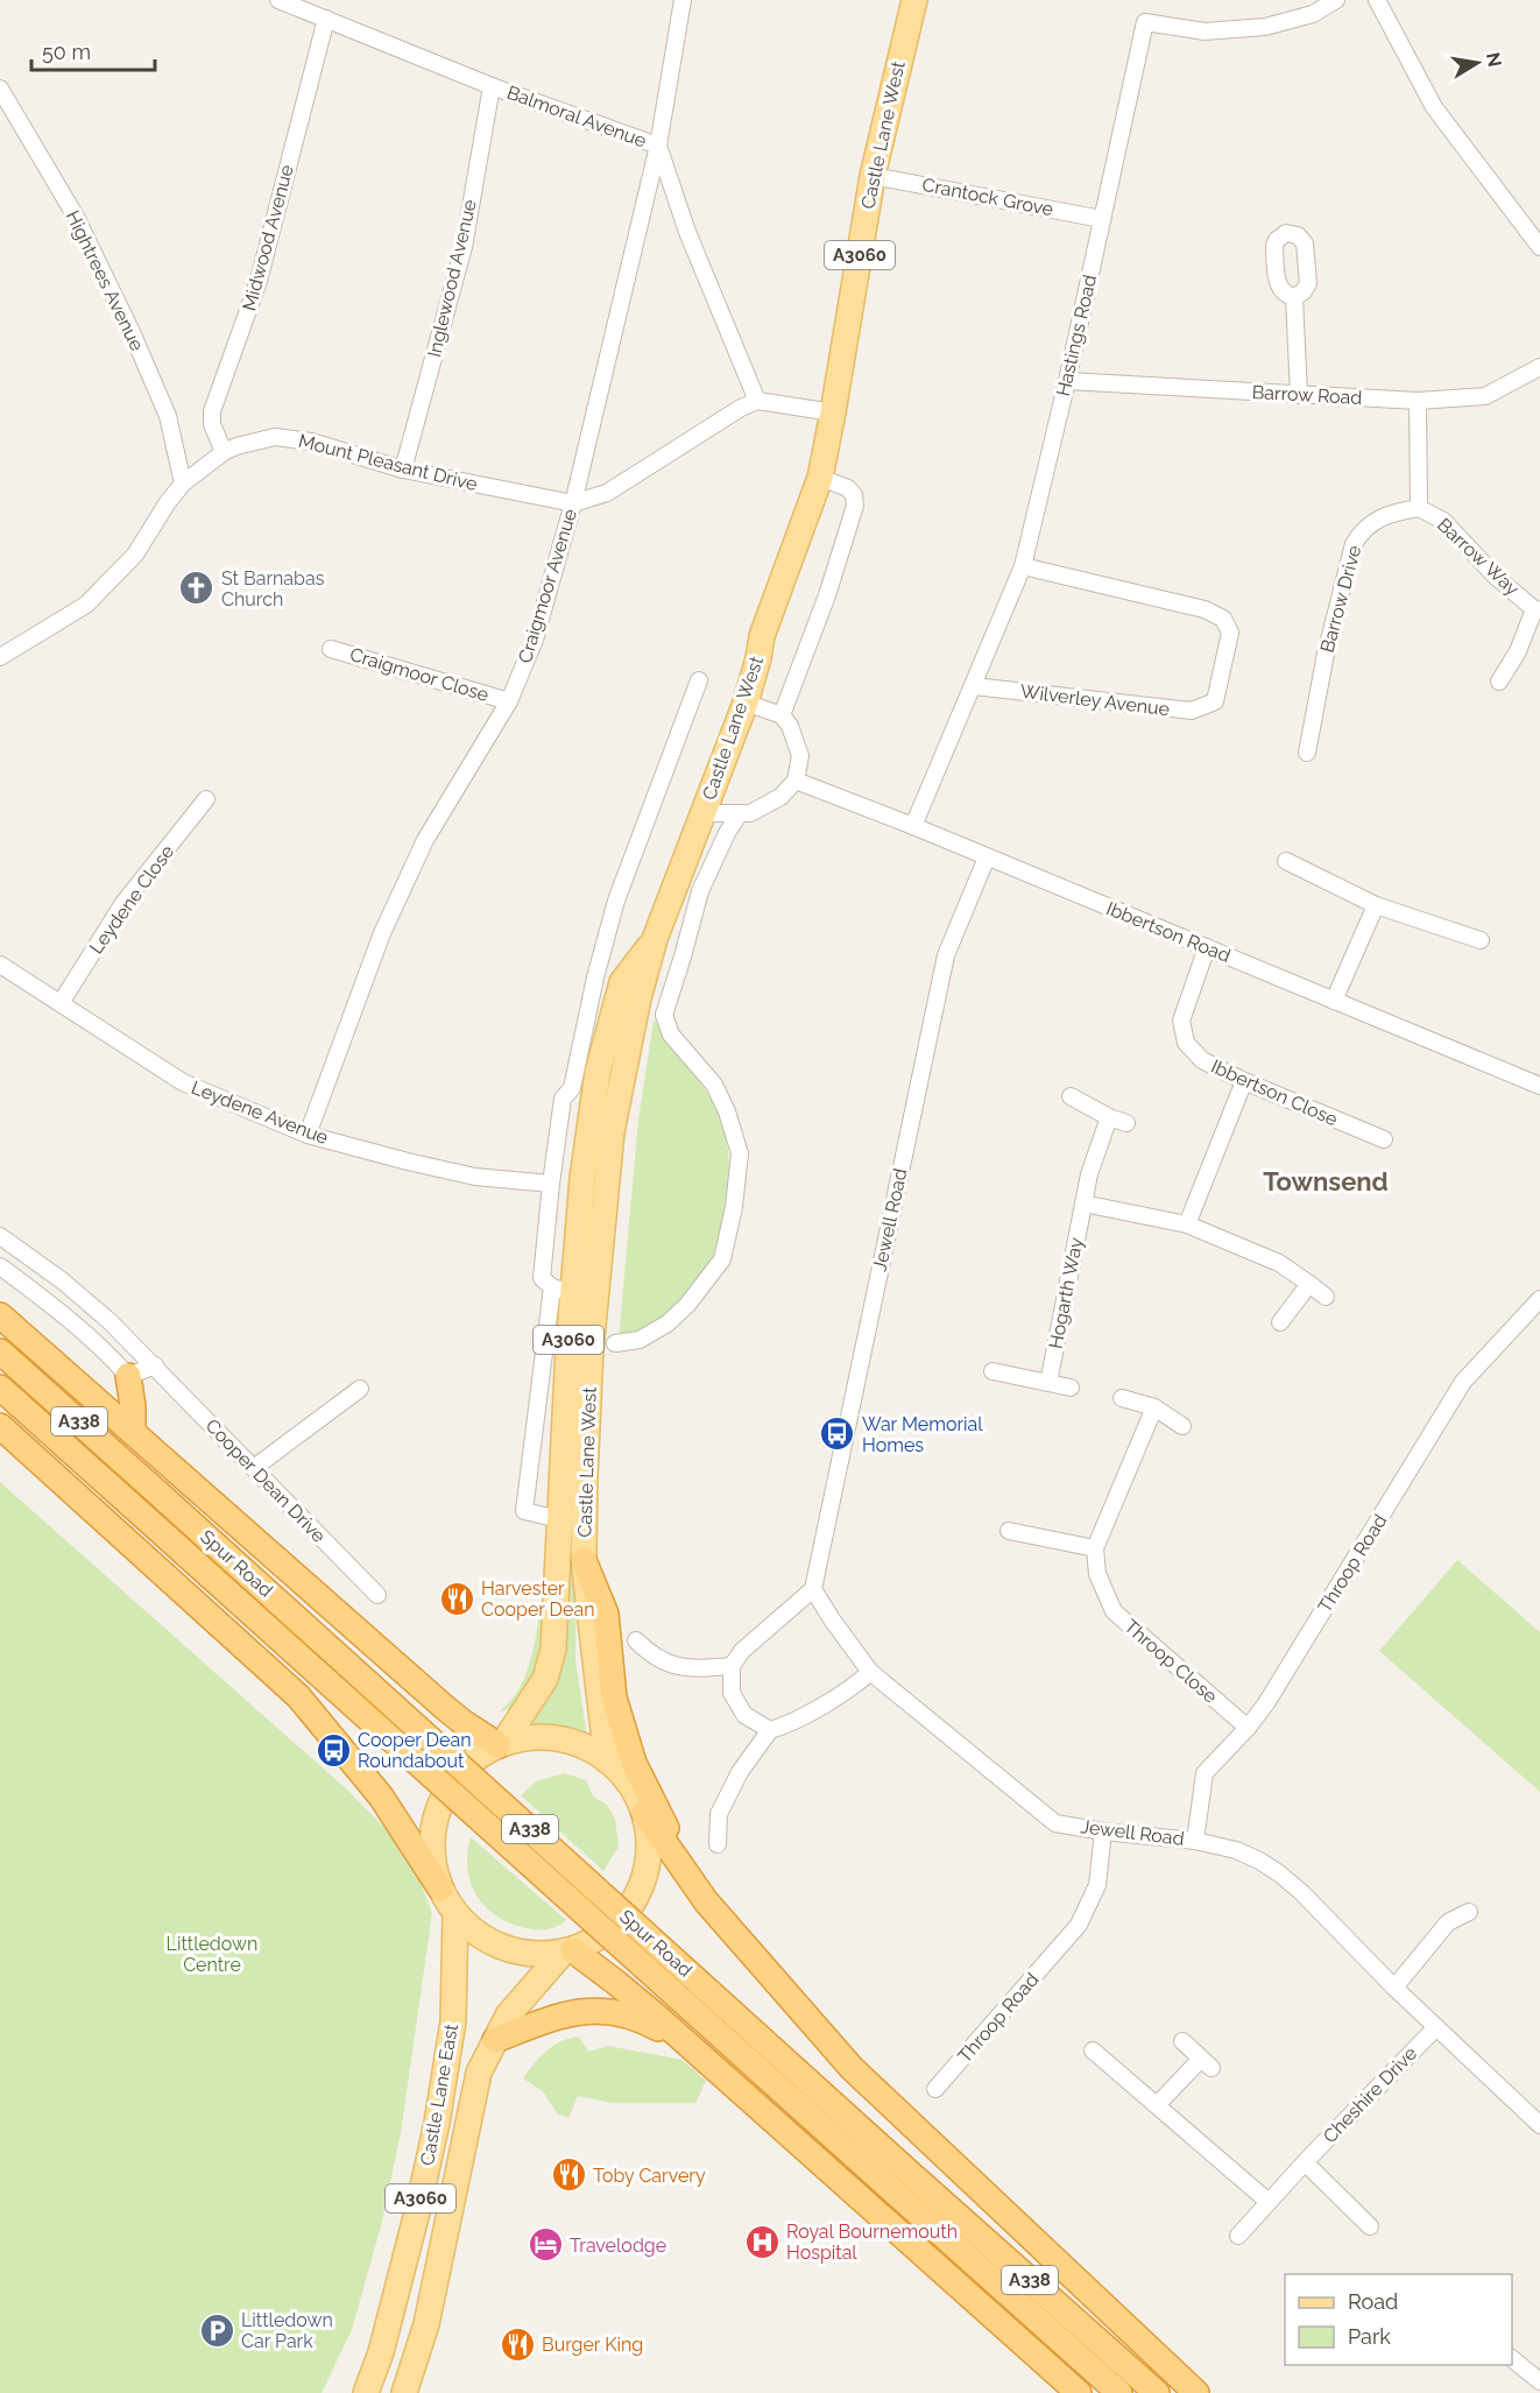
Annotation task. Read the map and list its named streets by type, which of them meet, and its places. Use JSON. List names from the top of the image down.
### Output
{
  "streets": {
    "highway": ["A338", "Spur Road"],
    "main road": ["Castle Lane West", "A3060", "Castle Lane East"],
    "street": [
      "Balmoral Avenue",
      "Crantock Grove",
      "Midwood Avenue",
      "Inglewood Avenue",
      "Hightrees Avenue",
      "Hastings Road",
      "Barrow Road",
      "Mount Pleasant Drive",
      "Barrow Way",
      "Craigmoor Avenue",
      "Barrow Drive",
      "Craigmoor Close",
      "Wilverley Avenue",
      "Leydene Close",
      "Ibbertson Road",
      "Ibbertson Close",
      "Leydene Avenue",
      "Jewell Road",
      "Hogarth Way",
      "Cooper Dean Drive",
      "Throop Road",
      "Throop Close",
      "Cheshire Drive"
    ]
  },
  "crossings": [
    ["Balmoral Avenue", "Midwood Avenue"],
    ["Balmoral Avenue", "Inglewood Avenue"],
    ["Balmoral Avenue", "Mount Pleasant Drive"],
    ["Balmoral Avenue", "Craigmoor Avenue"],
    ["Castle Lane West", "Crantock Grove"],
    ["Castle Lane West", "Leydene Avenue"],
    ["Castle Lane West", "Castle Lane East"],
    ["Crantock Grove", "Hastings Road"],
    ["Midwood Avenue", "Mount Pleasant Drive"],
    ["Inglewood Avenue", "Mount Pleasant Drive"],
    ["Hightrees Avenue", "Mount Pleasant Drive"],
    ["Hastings Road", "Barrow Road"],
    ["Hastings Road", "Wilverley Avenue"],
    ["Hastings Road", "Ibbertson Road"],
    ["Mount Pleasant Drive", "Craigmoor Avenue"],
    ["Barrow Way", "Barrow Drive"],
    ["Craigmoor Avenue", "Craigmoor Close"],
    ["Craigmoor Avenue", "Leydene Avenue"],
    ["Leydene Close", "Leydene Avenue"],
    ["Ibbertson Road", "Ibbertson Close"],
    ["Ibbertson Road", "Jewell Road"],
    ["Jewell Road", "Throop Road"],
    ["Jewell Road", "Cheshire Drive"],
    ["Throop Road", "Throop Close"]
  ],
  "districts": ["Townsend"],
  "parks": ["Littledown Centre"],
  "places": {
    "church": ["St Barnabas Church"],
    "bus stop": ["War Memorial Homes", "Cooper Dean Roundabout"],
    "restaurant": ["Harvester Cooper Dean", "Toby Carvery", "Burger King"],
    "hospital": ["Royal Bournemouth Hospital"],
    "hotel": ["Travelodge"],
    "parking": ["Littledown Car Park"]
  },
  "legend": ["Road", "Park"],
  "scale_bar": "50 m",
  "north": "right"
}
